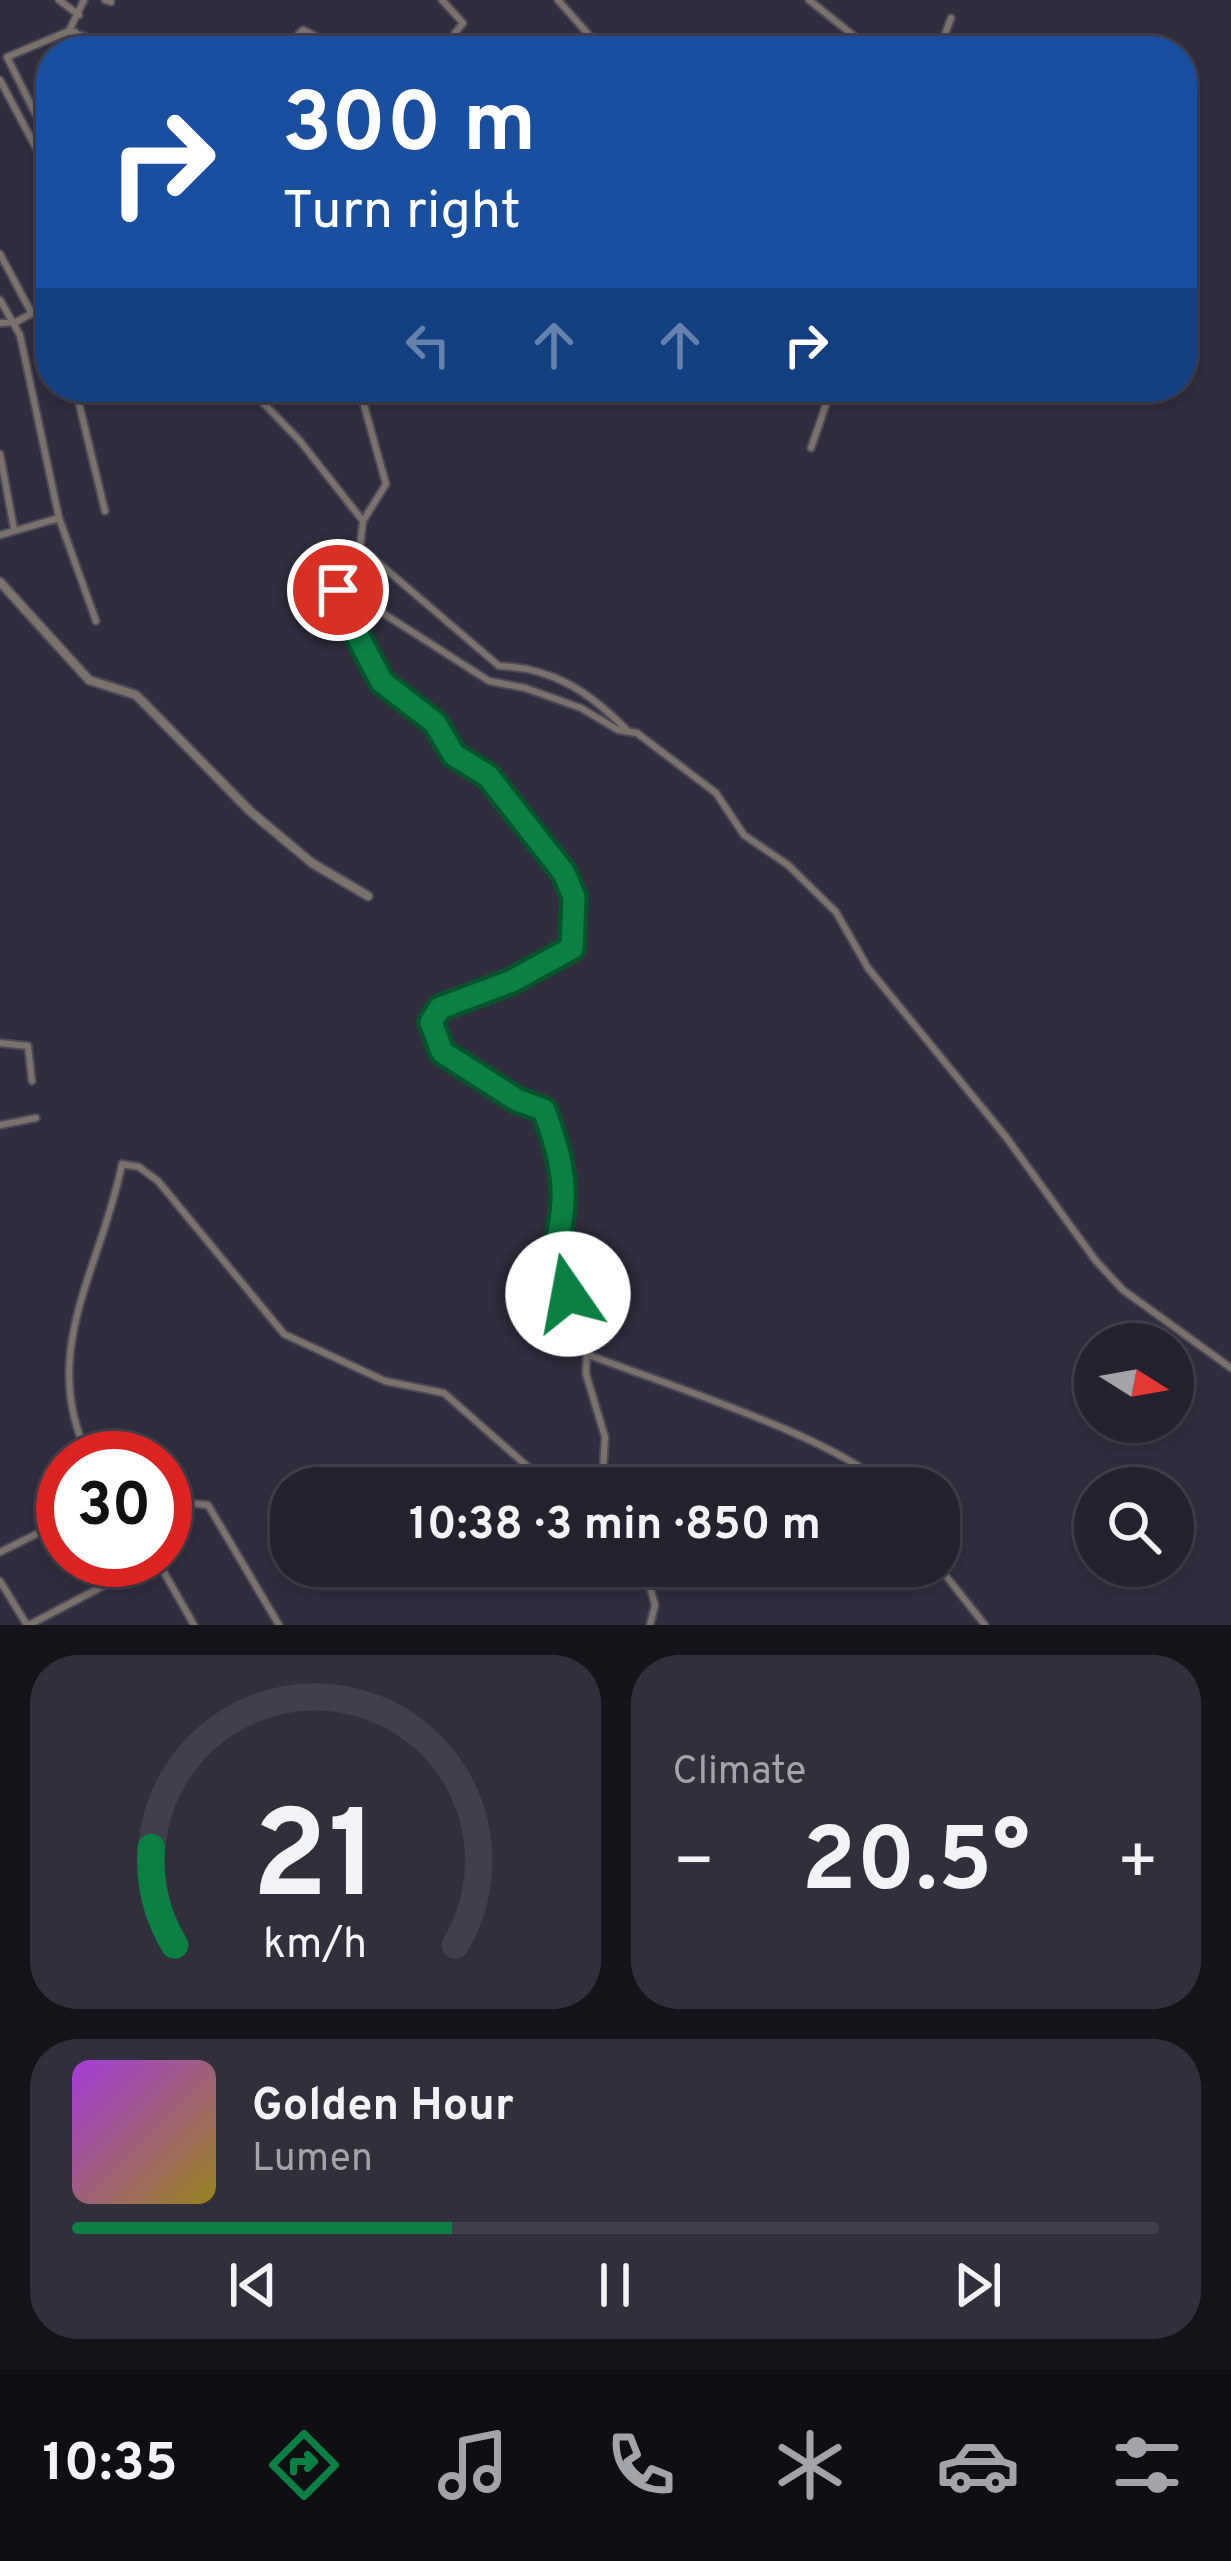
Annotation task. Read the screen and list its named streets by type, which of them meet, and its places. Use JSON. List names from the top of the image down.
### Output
{
  "north": "right",
  "page": {
    "turn": ["300 m", "Turn right"],
    "limit": "30",
    "trip": "10:38 · 3 min · 850 m",
    "tile": "Climate",
    "heat": ["−", "20.5°", "+"],
    "song": ["Golden Hour", "Lumen"],
    "tabs": "10:35",
    "gauge": ["21", "km/h"]
  }
}
